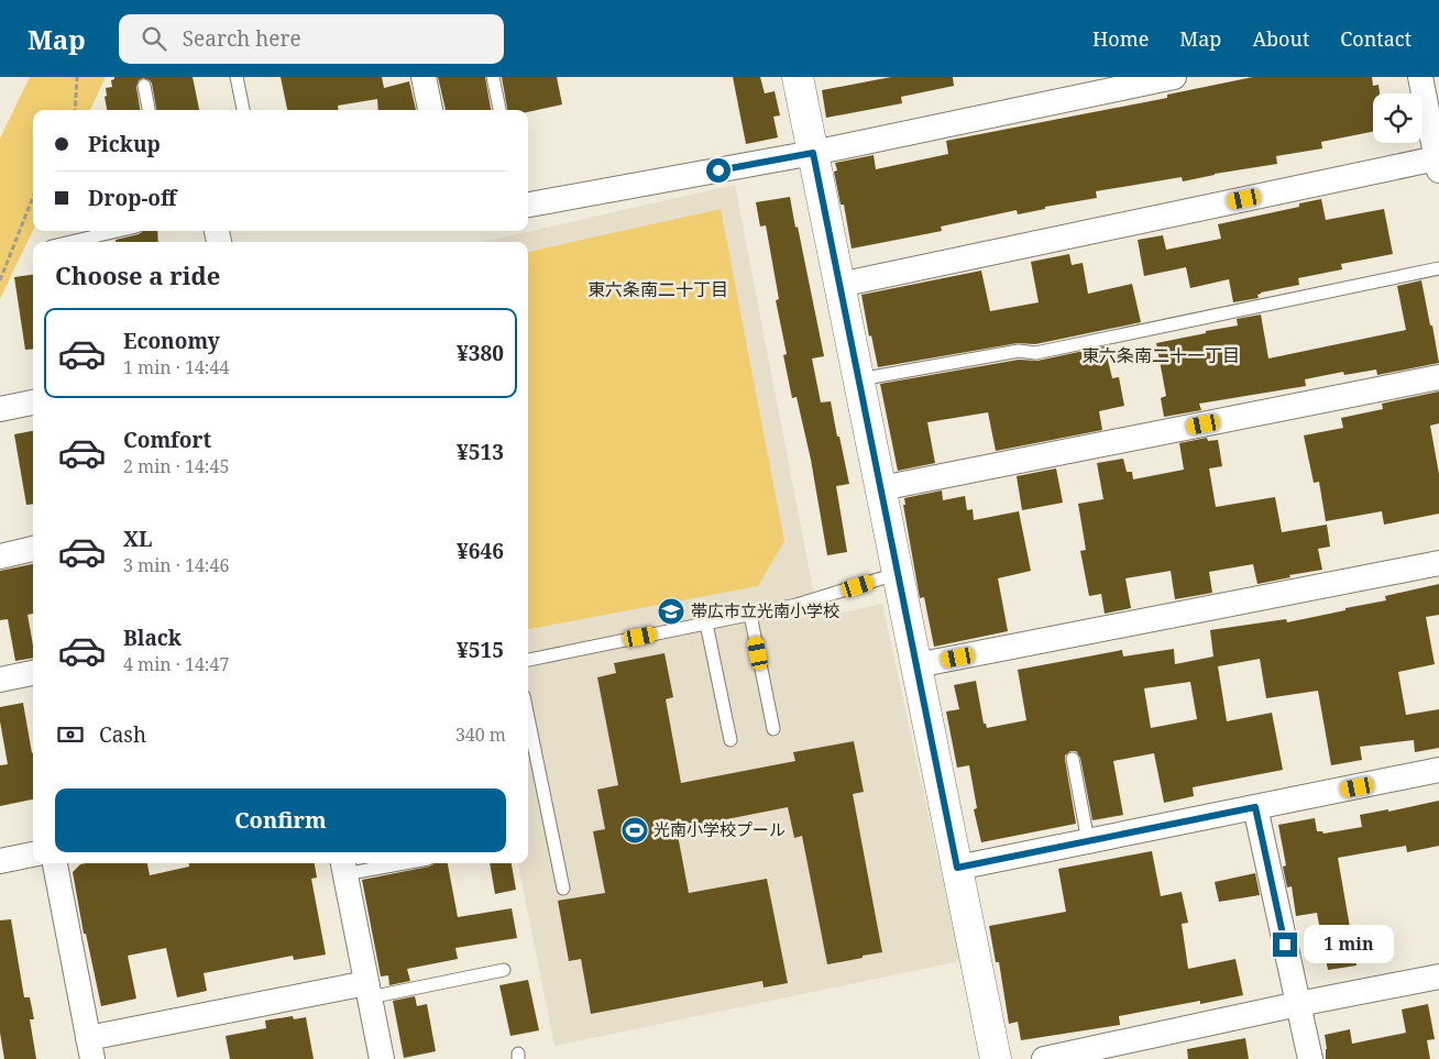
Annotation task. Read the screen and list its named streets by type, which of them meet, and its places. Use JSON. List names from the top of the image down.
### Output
{
  "districts": ["東六条南二十丁目", "東六条南二十一丁目"],
  "places": {
    "school or university": ["帯広市立光南小学校"],
    "sports": ["光南小学校プール"]
  },
  "page": {
    "header": "Map",
    "search": "Search here",
    "nav": [
      "Home",
      "Map",
      "About",
      "Contact"
    ],
    "banner": ["Pickup", "Drop-off"],
    "heading": "Choose a ride",
    "list": [
      {
        "name": "Economy",
        "note": "1 min · 14:44",
        "value": "¥380"
      },
      {
        "name": "Comfort",
        "note": "2 min · 14:45",
        "value": "¥513"
      },
      {
        "name": "XL",
        "note": "3 min · 14:46",
        "value": "¥646"
      },
      {
        "name": "Black",
        "note": "4 min · 14:47",
        "value": "¥515"
      }
    ],
    "pay": ["Cash", "340 m"],
    "buttons": "Confirm",
    "bubble": "1 min"
  }
}
